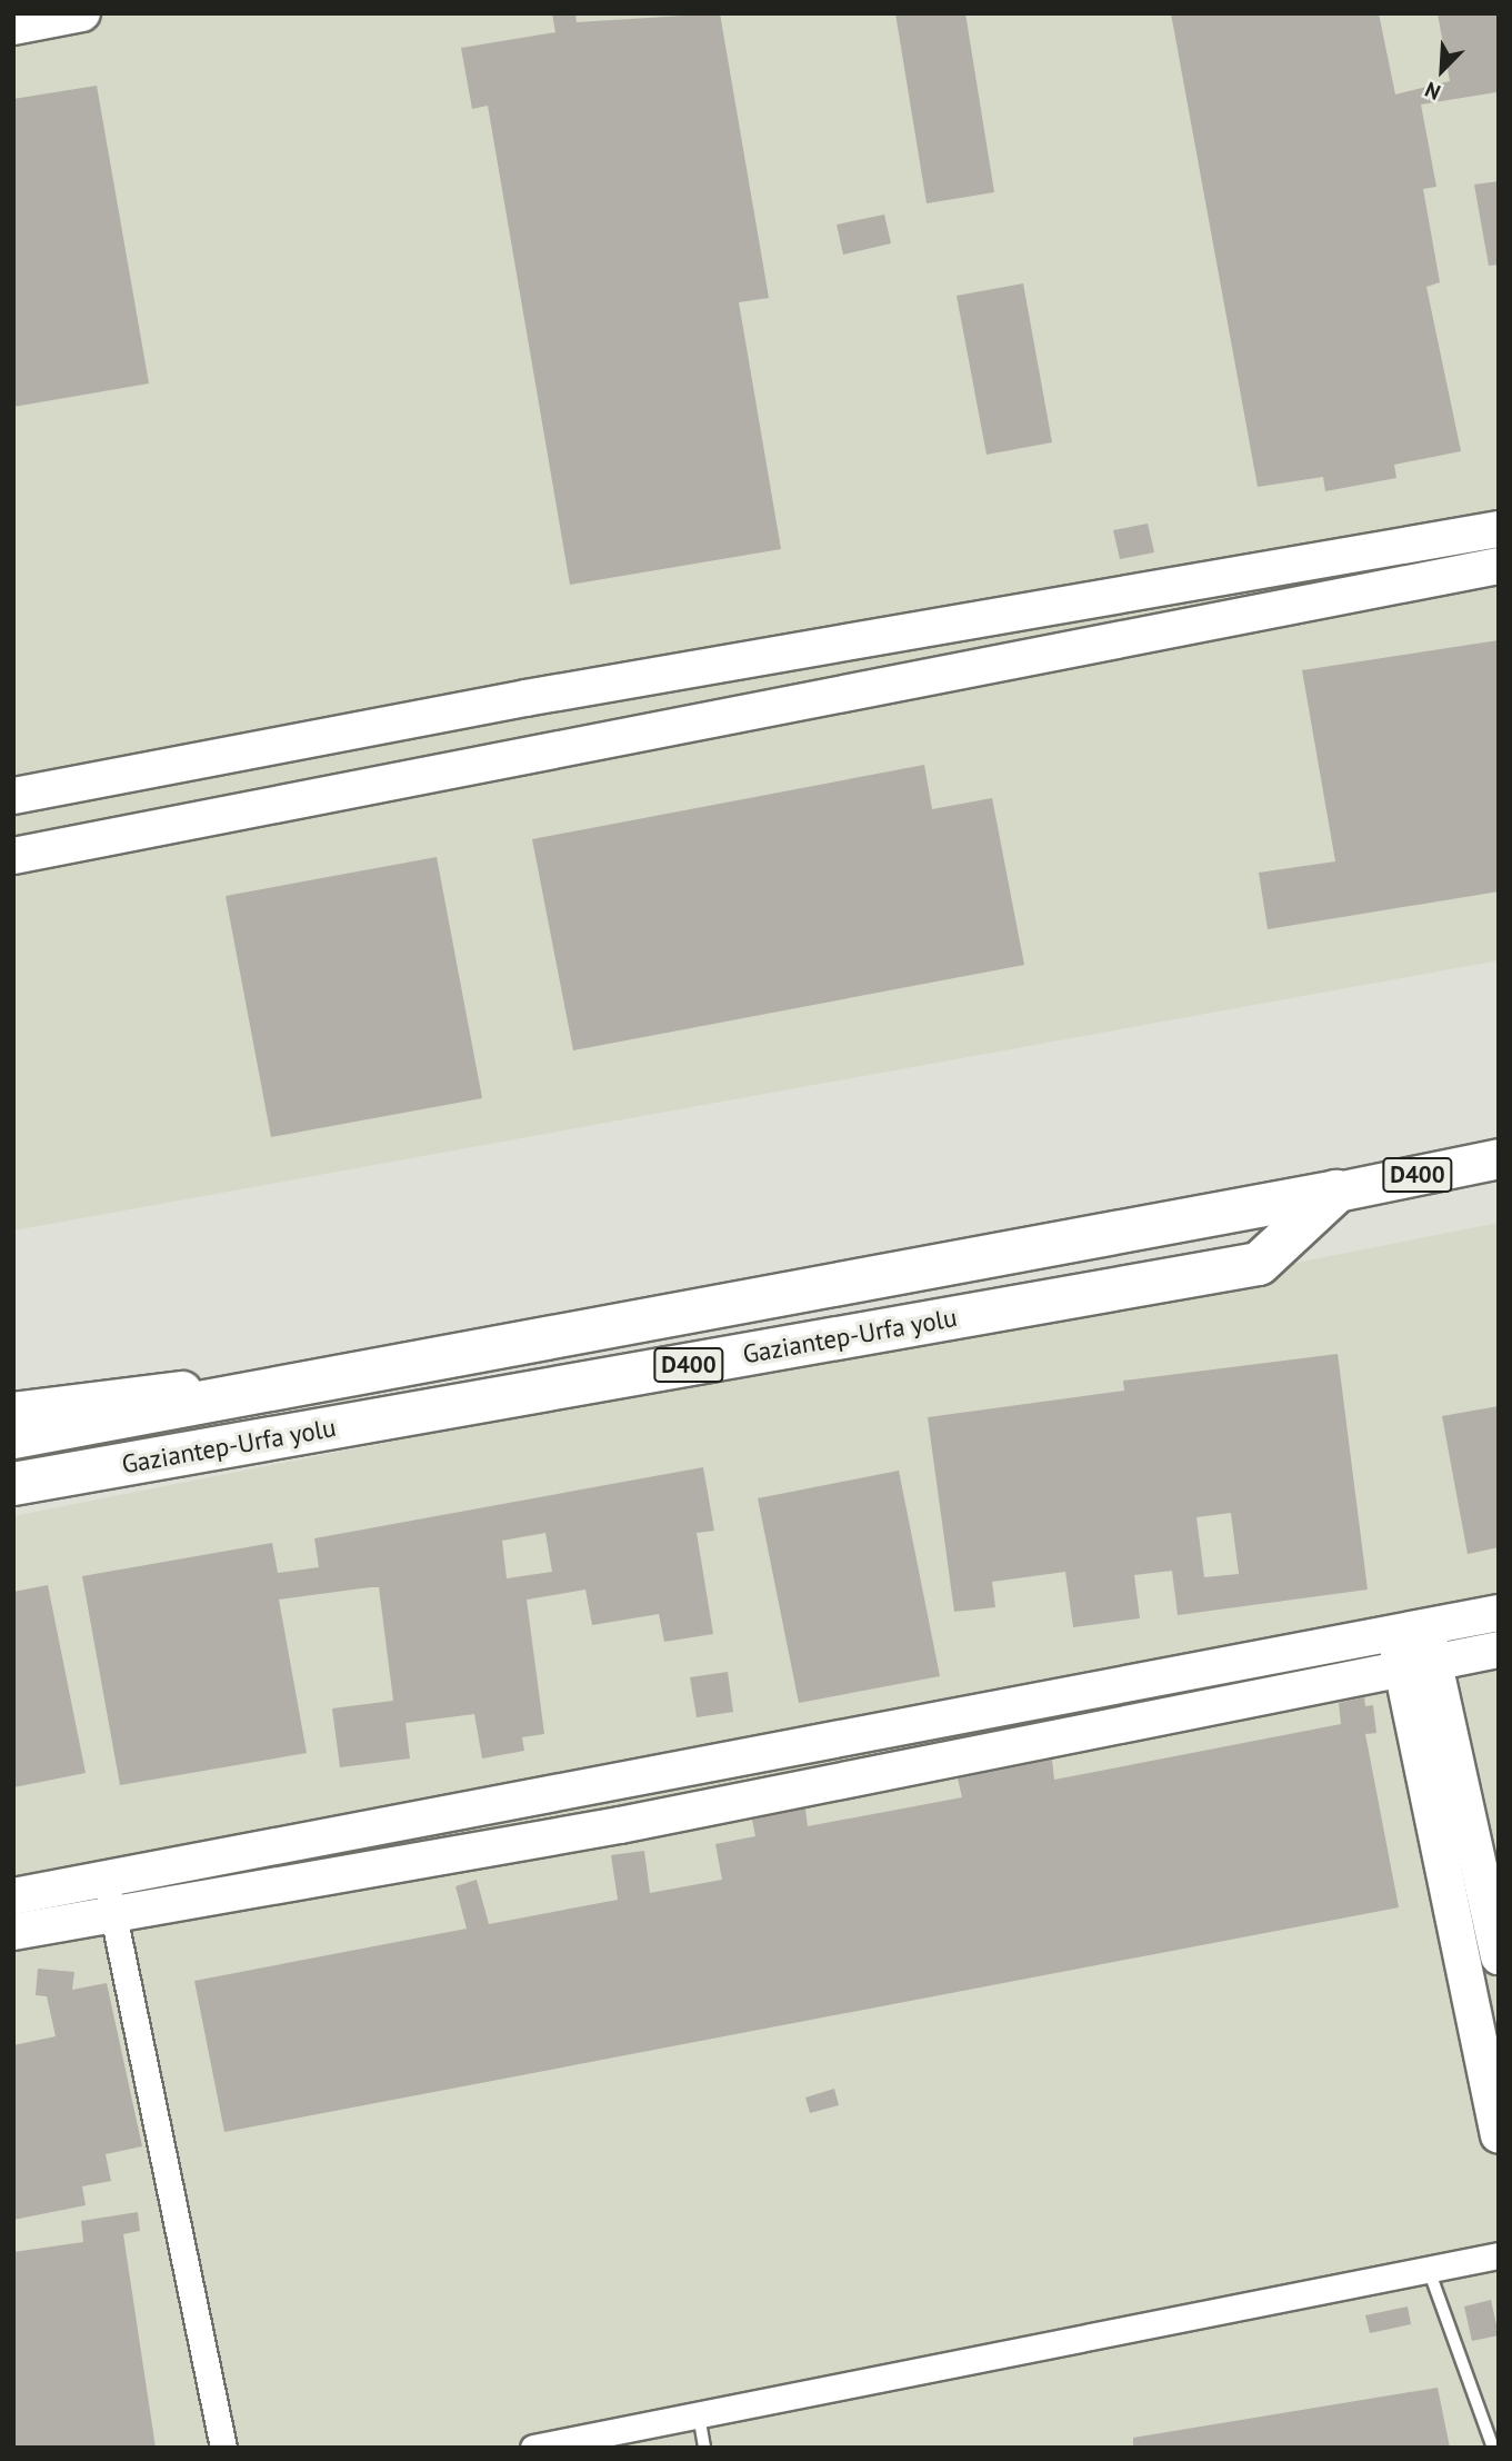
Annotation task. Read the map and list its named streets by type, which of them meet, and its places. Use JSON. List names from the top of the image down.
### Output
{
  "streets": {
    "highway": ["D400", "Gaziantep-Urfa yolu"]
  },
  "north": "bottom left"
}
